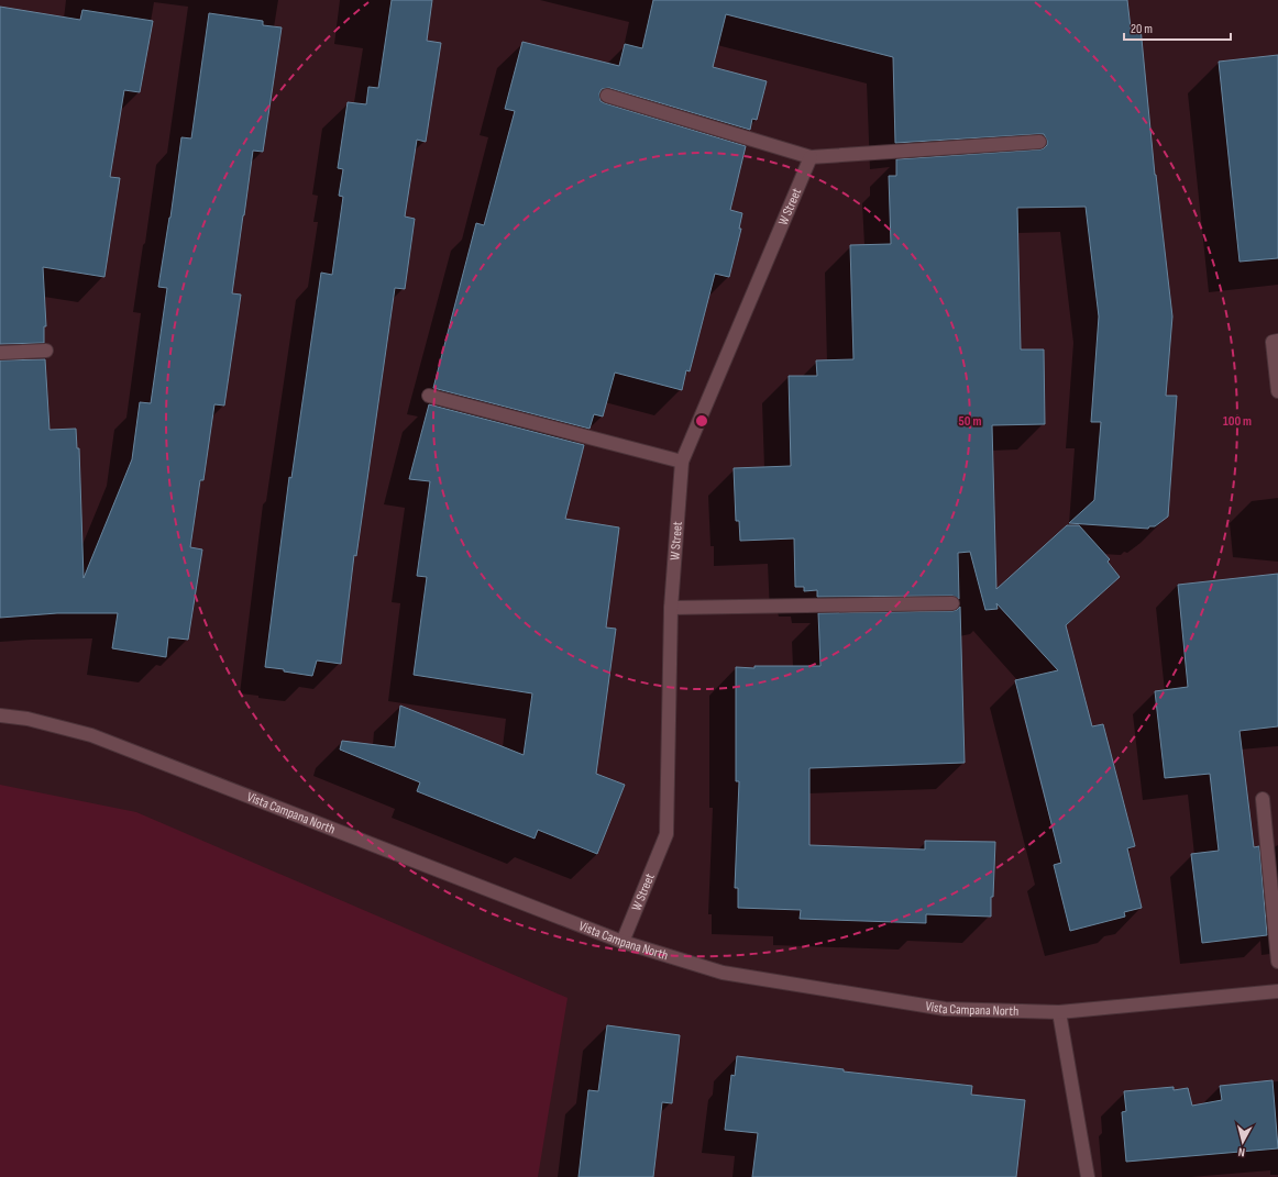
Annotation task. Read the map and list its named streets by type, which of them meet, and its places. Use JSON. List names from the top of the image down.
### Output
{
  "streets": {
    "street": ["W Street", "Vista Campana North"]
  },
  "crossings": [
    ["W Street", "Vista Campana North"]
  ],
  "scale_bar": "20 m",
  "north": "bottom",
  "rings": ["50 m", "100 m"]
}
